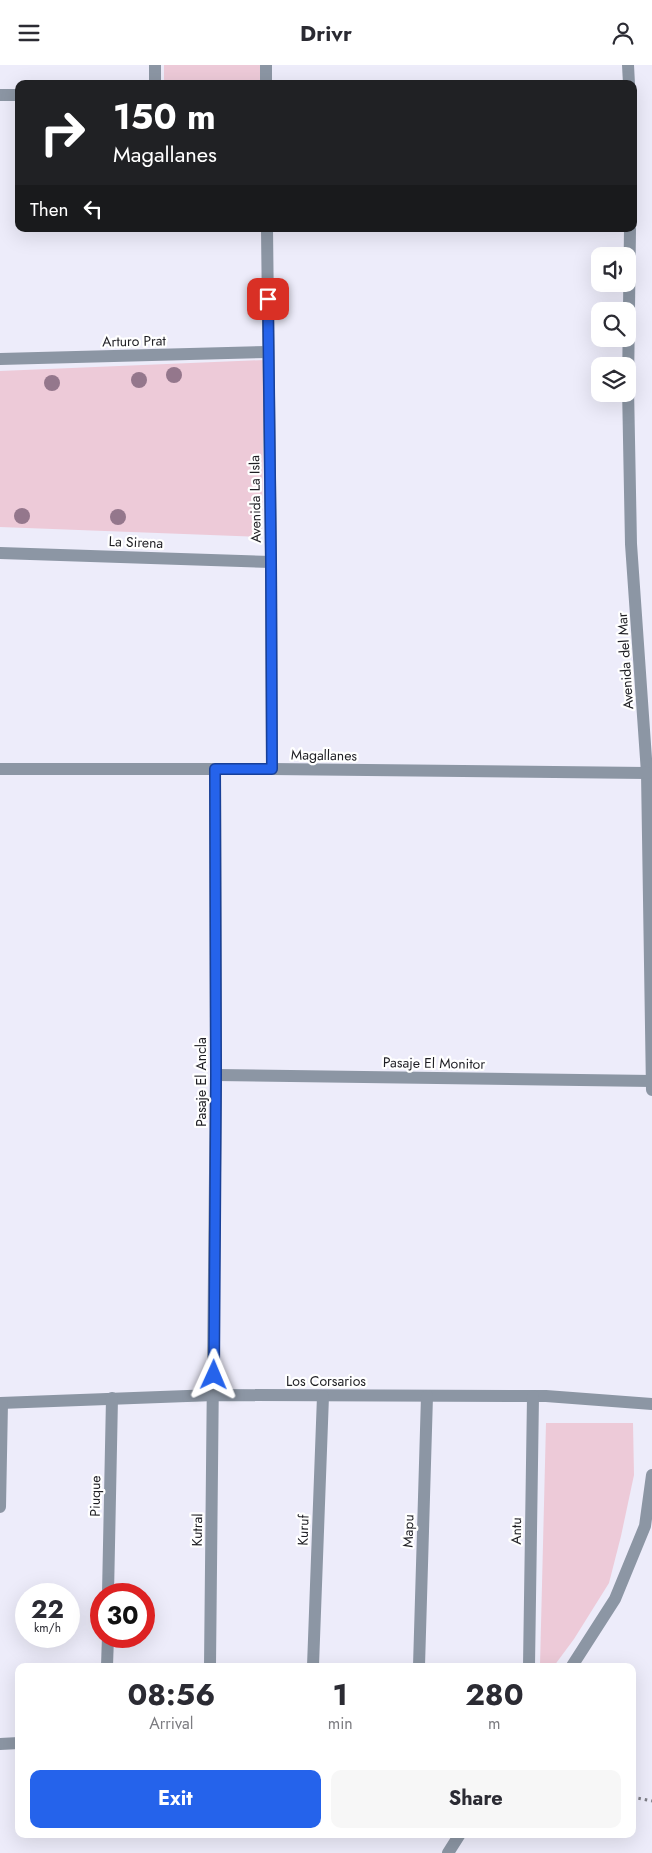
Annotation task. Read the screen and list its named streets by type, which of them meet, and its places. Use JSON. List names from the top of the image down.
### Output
{
  "streets": {
    "street": [
      "Arturo Prat",
      "Avenida La Isla",
      "La Sirena",
      "Avenida del Mar",
      "Magallanes",
      "Pasaje El Monitor",
      "Pasaje El Ancla",
      "Los Corsarios",
      "Piuque",
      "Kutral",
      "Kuruf",
      "Mapu",
      "Antu"
    ]
  },
  "crossings": [
    ["Arturo Prat", "Avenida La Isla"],
    ["Avenida La Isla", "La Sirena"],
    ["Avenida La Isla", "Magallanes"],
    ["Avenida del Mar", "Magallanes"],
    ["Avenida del Mar", "Pasaje El Monitor"],
    ["Magallanes", "Pasaje El Ancla"],
    ["Pasaje El Monitor", "Pasaje El Ancla"],
    ["Pasaje El Ancla", "Los Corsarios"],
    ["Pasaje El Ancla", "Kutral"],
    ["Los Corsarios", "Piuque"],
    ["Los Corsarios", "Kutral"],
    ["Los Corsarios", "Kuruf"],
    ["Los Corsarios", "Mapu"],
    ["Los Corsarios", "Antu"]
  ],
  "page": {
    "header": "Drivr",
    "turn": ["150 m", "Magallanes"],
    "then": "Then",
    "speed": "22 km/h",
    "limit": "30",
    "eta": [
      "08:56",
      "Arrival",
      "1",
      "min",
      "280",
      "m"
    ],
    "buttons": ["Exit", "Share"]
  }
}
